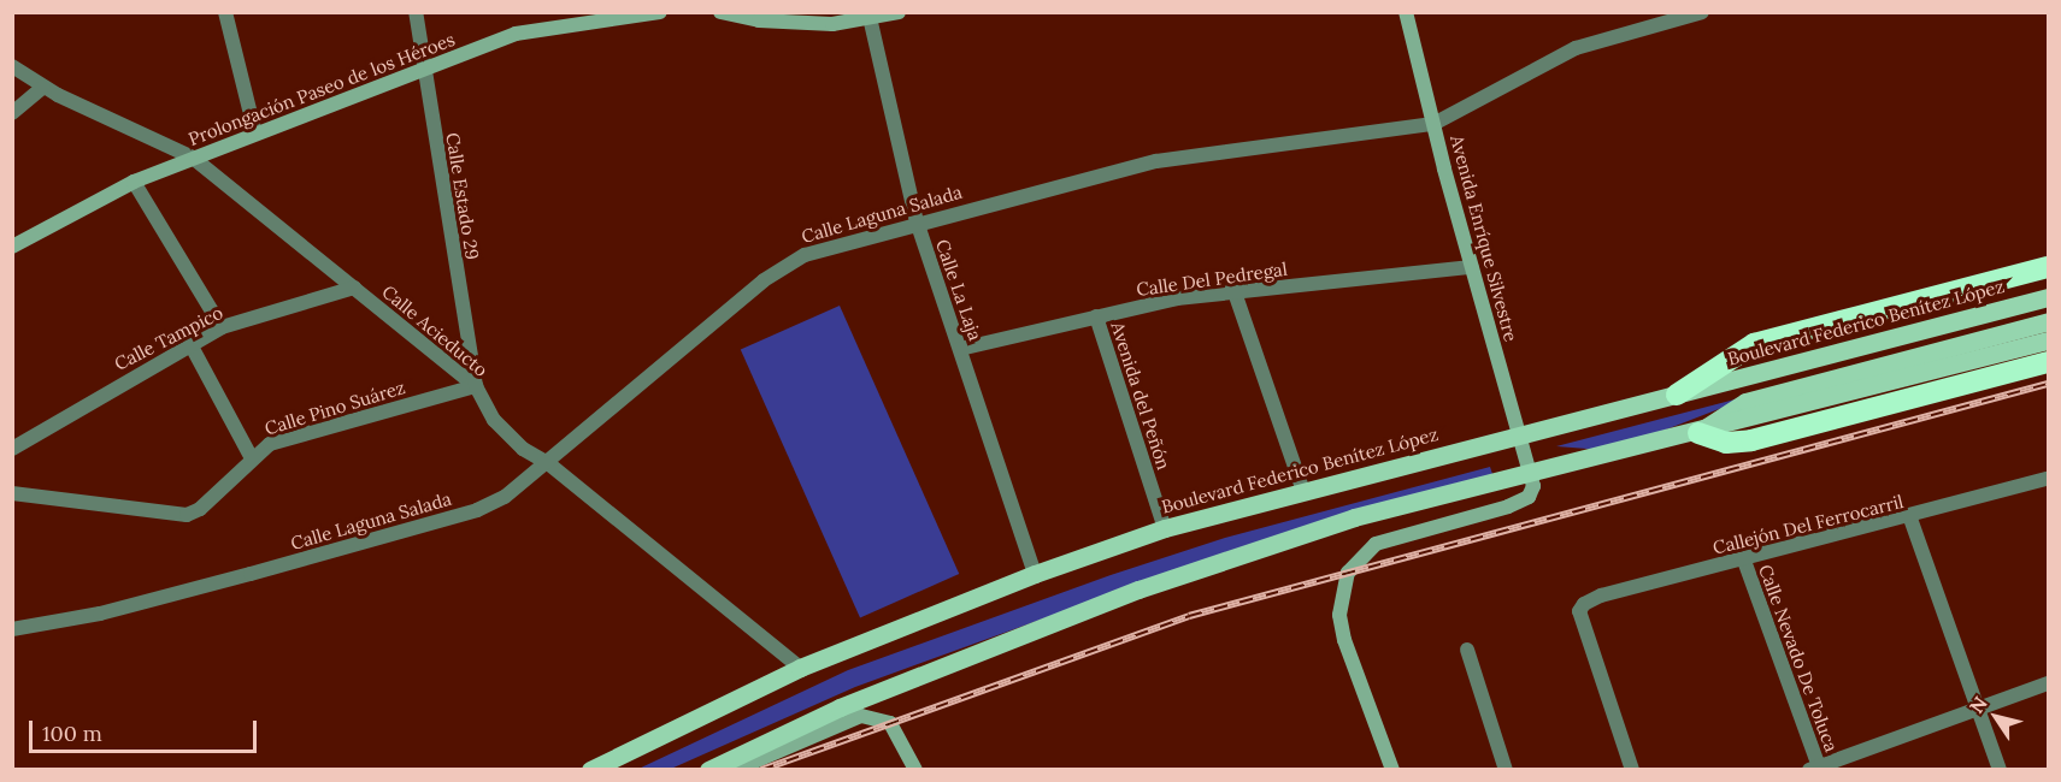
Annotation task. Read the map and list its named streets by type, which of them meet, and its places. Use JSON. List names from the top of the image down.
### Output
{
  "streets": {
    "main road": ["Boulevard Federico Benítez López"],
    "street": [
      "Prolongación Paseo de los Héroes",
      "Calle Estado 29",
      "Calle Laguna Salada",
      "Avenida Enríque Silvestre",
      "Calle Del Pedregal",
      "Calle La Laja",
      "Calle Acieducto",
      "Calle Tampico",
      "Avenida del Peñón",
      "Calle Pino Suárez",
      "Callejón Del Ferrocarril",
      "Calle Nevado De Toluca"
    ]
  },
  "crossings": [
    ["Prolongación Paseo de los Héroes", "Calle Estado 29"],
    ["Prolongación Paseo de los Héroes", "Calle Acieducto"],
    ["Calle Estado 29", "Calle Acieducto"],
    ["Calle Estado 29", "Calle Pino Suárez"],
    ["Calle Laguna Salada", "Avenida Enríque Silvestre"],
    ["Calle Laguna Salada", "Calle La Laja"],
    ["Calle Laguna Salada", "Calle Acieducto"],
    ["Avenida Enríque Silvestre", "Calle Del Pedregal"],
    ["Avenida Enríque Silvestre", "Boulevard Federico Benítez López"],
    ["Calle Del Pedregal", "Calle La Laja"],
    ["Calle Del Pedregal", "Avenida del Peñón"],
    ["Calle La Laja", "Boulevard Federico Benítez López"],
    ["Boulevard Federico Benítez López", "Calle Acieducto"],
    ["Boulevard Federico Benítez López", "Avenida del Peñón"],
    ["Calle Acieducto", "Calle Tampico"],
    ["Calle Acieducto", "Calle Pino Suárez"],
    ["Callejón Del Ferrocarril", "Calle Nevado De Toluca"]
  ],
  "scale_bar": "100 m",
  "north": "top left"
}
